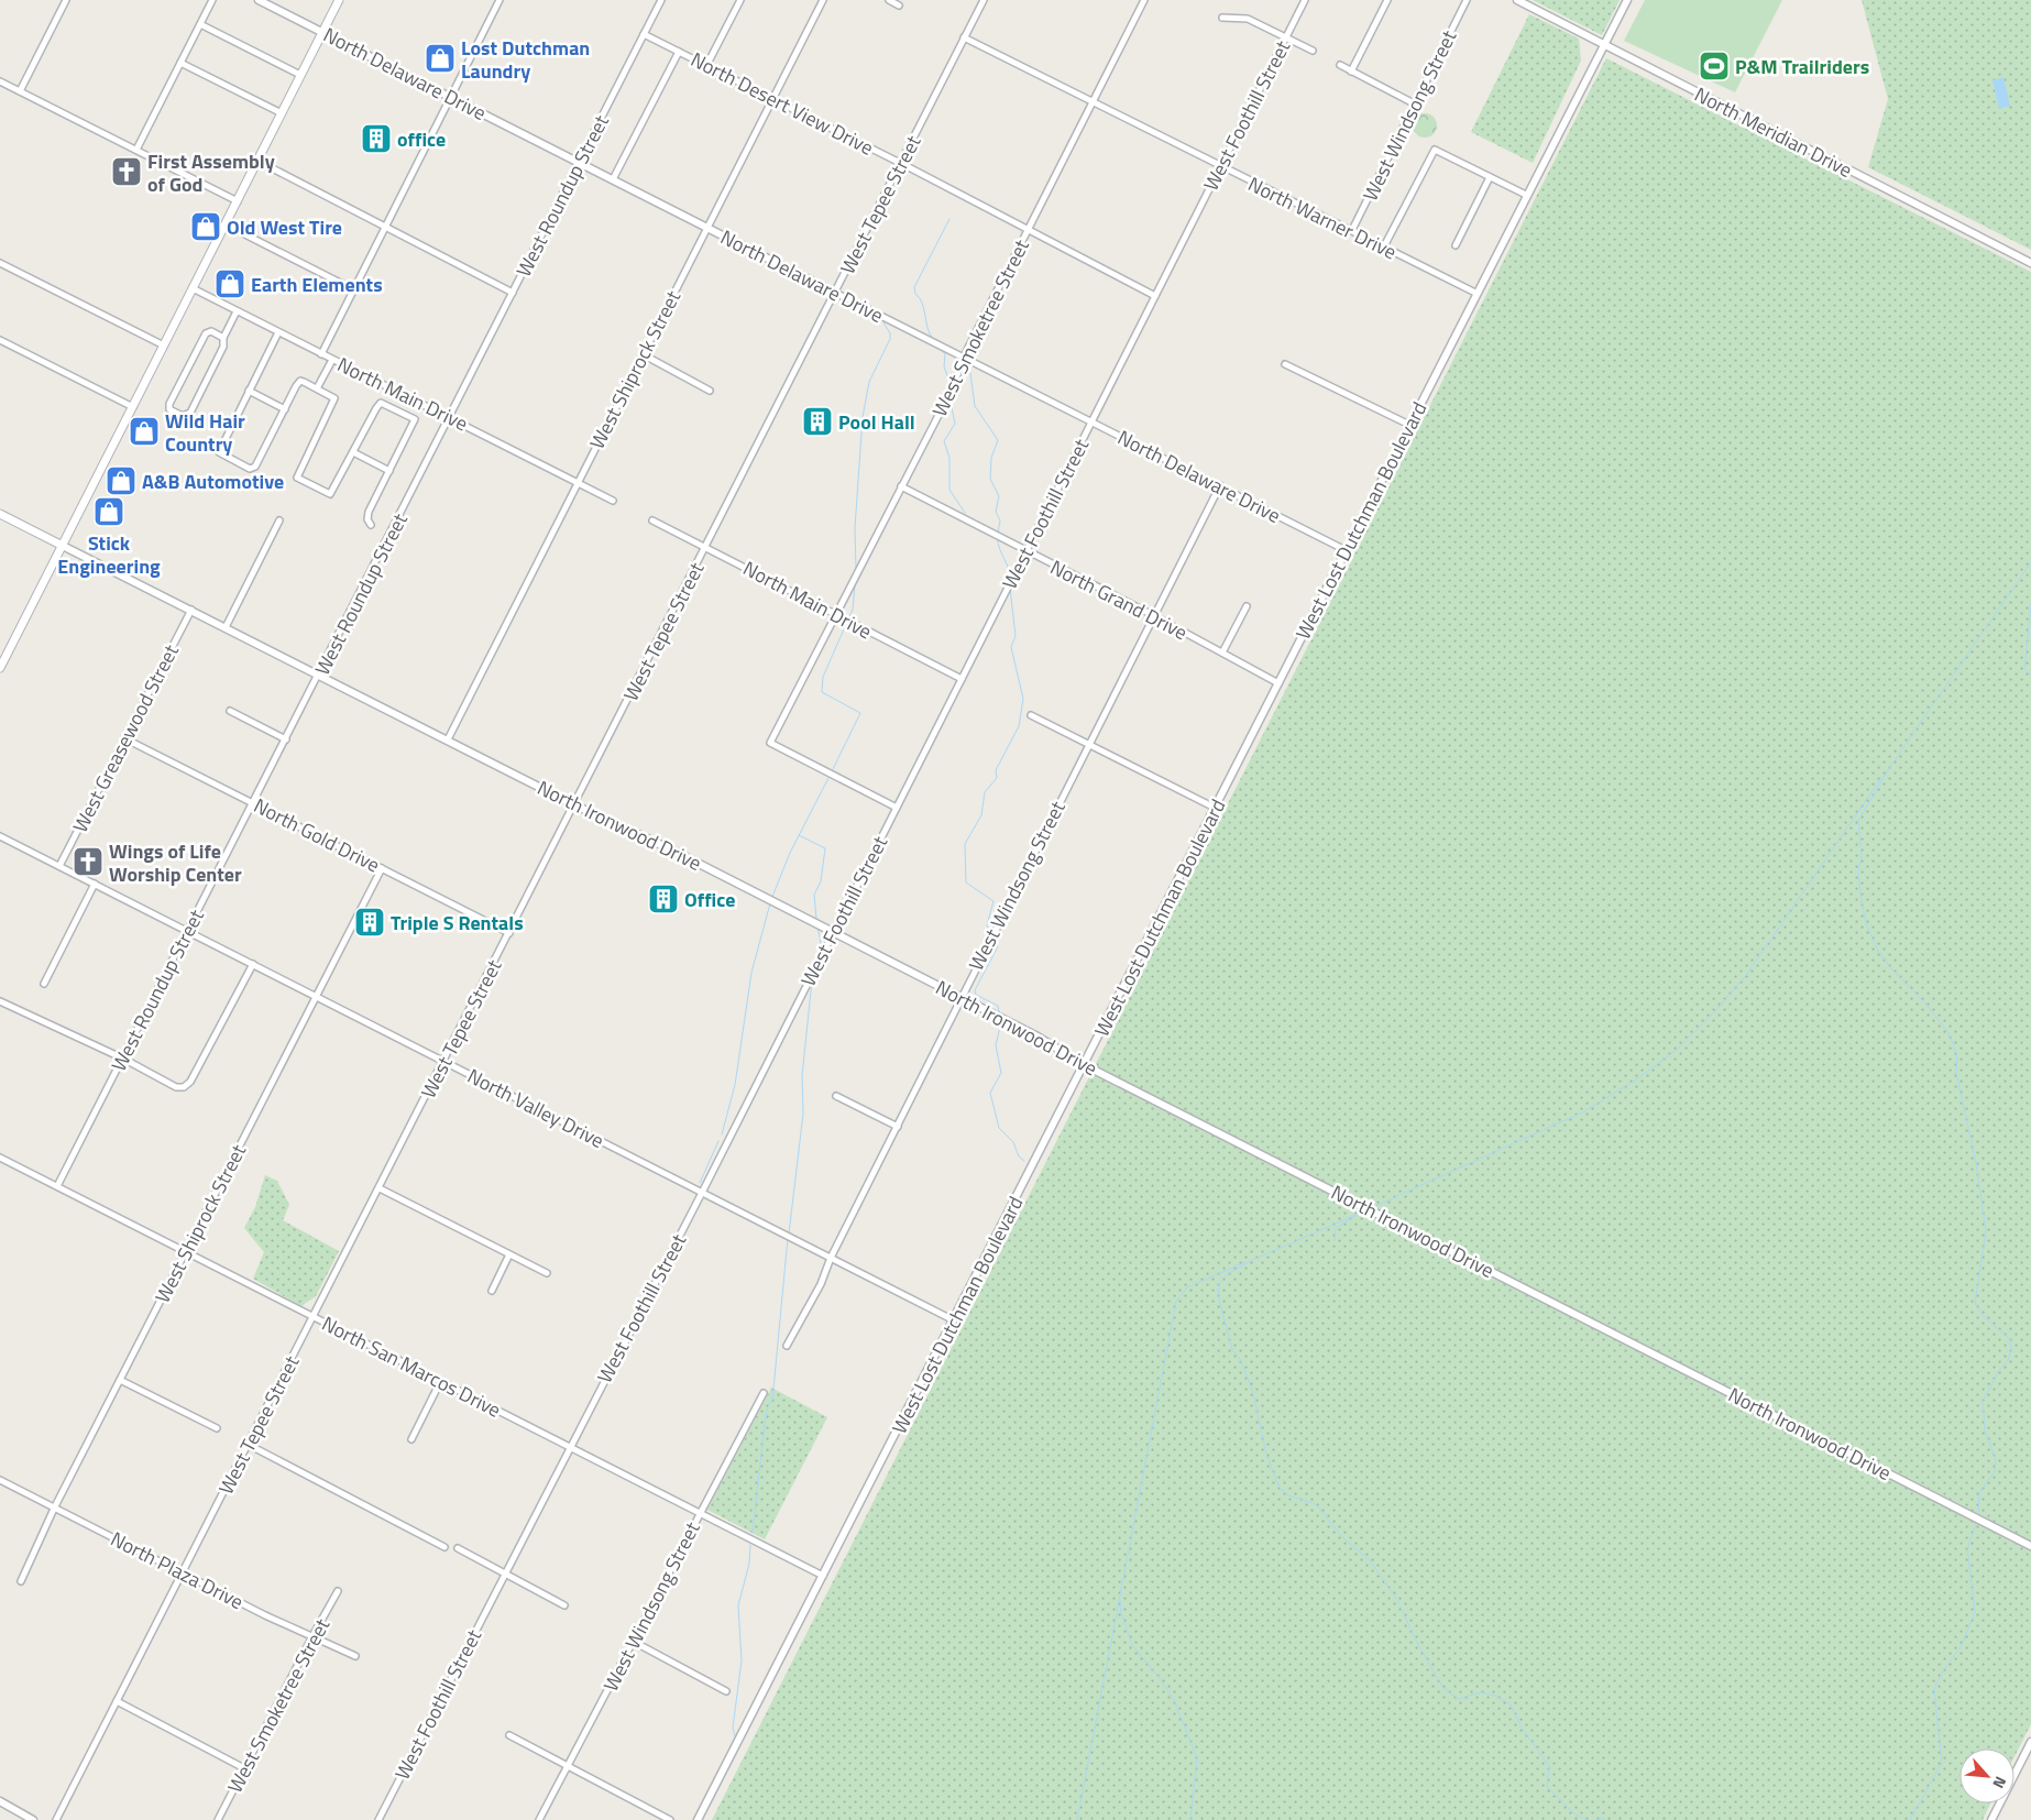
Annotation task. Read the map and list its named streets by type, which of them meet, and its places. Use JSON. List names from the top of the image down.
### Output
{
  "streets": {
    "main road": ["North Ironwood Drive"],
    "street": [
      "North Delaware Drive",
      "North Desert View Drive",
      "West Foothill Street",
      "West Windsong Street",
      "North Meridian Drive",
      "West Roundup Street",
      "West Tepee Street",
      "North Warner Drive",
      "West Smoketree Street",
      "West Shiprock Street",
      "North Main Drive",
      "West Lost Dutchman Boulevard",
      "North Grand Drive",
      "West Greasewood Street",
      "North Gold Drive",
      "North Valley Drive",
      "North San Marcos Drive",
      "North Plaza Drive"
    ]
  },
  "crossings": [
    ["North Delaware Drive", "West Foothill Street"],
    ["North Delaware Drive", "West Windsong Street"],
    ["North Delaware Drive", "West Roundup Street"],
    ["North Delaware Drive", "West Tepee Street"],
    ["North Delaware Drive", "West Smoketree Street"],
    ["North Delaware Drive", "West Shiprock Street"],
    ["North Delaware Drive", "West Lost Dutchman Boulevard"],
    ["North Desert View Drive", "West Foothill Street"],
    ["North Desert View Drive", "West Roundup Street"],
    ["North Desert View Drive", "West Tepee Street"],
    ["North Desert View Drive", "West Smoketree Street"],
    ["North Desert View Drive", "West Shiprock Street"],
    ["West Foothill Street", "North Warner Drive"],
    ["West Foothill Street", "West Smoketree Street"],
    ["West Foothill Street", "North Main Drive"],
    ["West Foothill Street", "North Grand Drive"],
    ["West Foothill Street", "North Ironwood Drive"],
    ["West Foothill Street", "North Valley Drive"],
    ["West Foothill Street", "North San Marcos Drive"],
    ["West Windsong Street", "North Warner Drive"],
    ["West Windsong Street", "North Grand Drive"],
    ["West Windsong Street", "North Ironwood Drive"],
    ["West Windsong Street", "North Valley Drive"],
    ["West Windsong Street", "North San Marcos Drive"],
    ["North Meridian Drive", "West Lost Dutchman Boulevard"],
    ["West Roundup Street", "North Main Drive"],
    ["West Roundup Street", "North Ironwood Drive"],
    ["West Roundup Street", "North Gold Drive"],
    ["West Roundup Street", "North Valley Drive"],
    ["West Roundup Street", "North San Marcos Drive"],
    ["West Tepee Street", "North Warner Drive"],
    ["West Tepee Street", "North Main Drive"],
    ["West Tepee Street", "North Ironwood Drive"],
    ["West Tepee Street", "North Gold Drive"],
    ["West Tepee Street", "North Valley Drive"],
    ["West Tepee Street", "North San Marcos Drive"],
    ["West Tepee Street", "North Plaza Drive"],
    ["North Warner Drive", "West Smoketree Street"],
    ["North Warner Drive", "West Lost Dutchman Boulevard"],
    ["West Smoketree Street", "North Main Drive"],
    ["West Smoketree Street", "North Grand Drive"],
    ["West Smoketree Street", "North Plaza Drive"],
    ["West Shiprock Street", "North Main Drive"],
    ["West Shiprock Street", "North Ironwood Drive"],
    ["West Shiprock Street", "North Gold Drive"],
    ["West Shiprock Street", "North Valley Drive"],
    ["West Shiprock Street", "North San Marcos Drive"],
    ["West Shiprock Street", "North Plaza Drive"],
    ["West Lost Dutchman Boulevard", "North Grand Drive"],
    ["West Lost Dutchman Boulevard", "North Ironwood Drive"],
    ["West Lost Dutchman Boulevard", "North Valley Drive"],
    ["West Lost Dutchman Boulevard", "North San Marcos Drive"],
    ["West Greasewood Street", "North Ironwood Drive"],
    ["West Greasewood Street", "North Gold Drive"],
    ["West Greasewood Street", "North Valley Drive"]
  ],
  "places": {
    "shop": [
      "Lost Dutchman Laundry",
      "Old West Tire",
      "Earth Elements",
      "Wild Hair Country",
      "A&B Automotive",
      "Stick Engineering"
    ],
    "sports": ["P&M Trailriders"],
    "building": [
      "office",
      "Pool Hall",
      "Office",
      "Triple S Rentals"
    ],
    "church": ["First Assembly of God", "Wings of Life Worship Center"]
  },
  "north": "bottom right"
}
